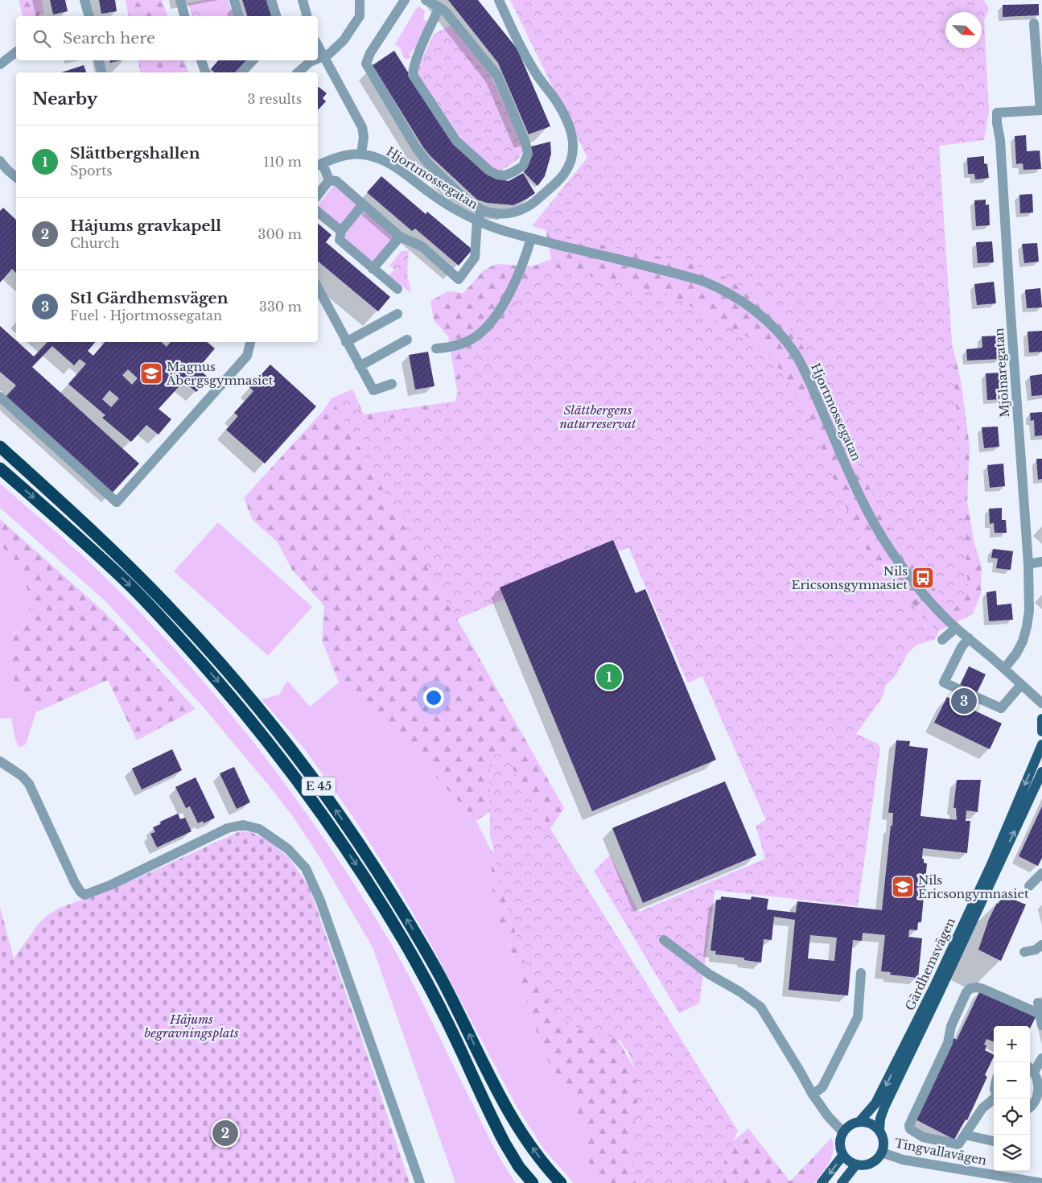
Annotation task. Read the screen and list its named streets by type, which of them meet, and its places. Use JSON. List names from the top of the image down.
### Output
{
  "streets": {
    "highway": ["E 45"],
    "main road": ["Gärdhemsvägen"],
    "street": ["Hjortmossegatan", "Mjölnaregatan", "Tingvallavägen"]
  },
  "crossings": [
    ["Hjortmossegatan", "Mjölnaregatan"],
    ["Gärdhemsvägen", "Tingvallavägen"]
  ],
  "parks": ["Slättbergens naturreservat", "Håjums begravningsplats"],
  "places": {
    "school or university": ["Magnus Åbergsgymnasiet", "Nils Ericsongymnasiet"],
    "bus stop": ["Nils Ericsonsgymnasiet"]
  },
  "north": "bottom right",
  "page": {
    "search": "Search here",
    "heading": ["Nearby", "3 results"],
    "list": [
      {
        "mark": "1",
        "name": "Slättbergshallen",
        "note": "Sports",
        "value": "110 m"
      },
      {
        "mark": "2",
        "name": "Håjums gravkapell",
        "note": "Church",
        "value": "300 m"
      },
      {
        "mark": "3",
        "name": "St1 Gärdhemsvägen",
        "note": "Fuel · Hjortmossegatan",
        "value": "330 m"
      }
    ],
    "pins": ["1", "3", "2"],
    "map_buttons": ["+", "−"]
  }
}
